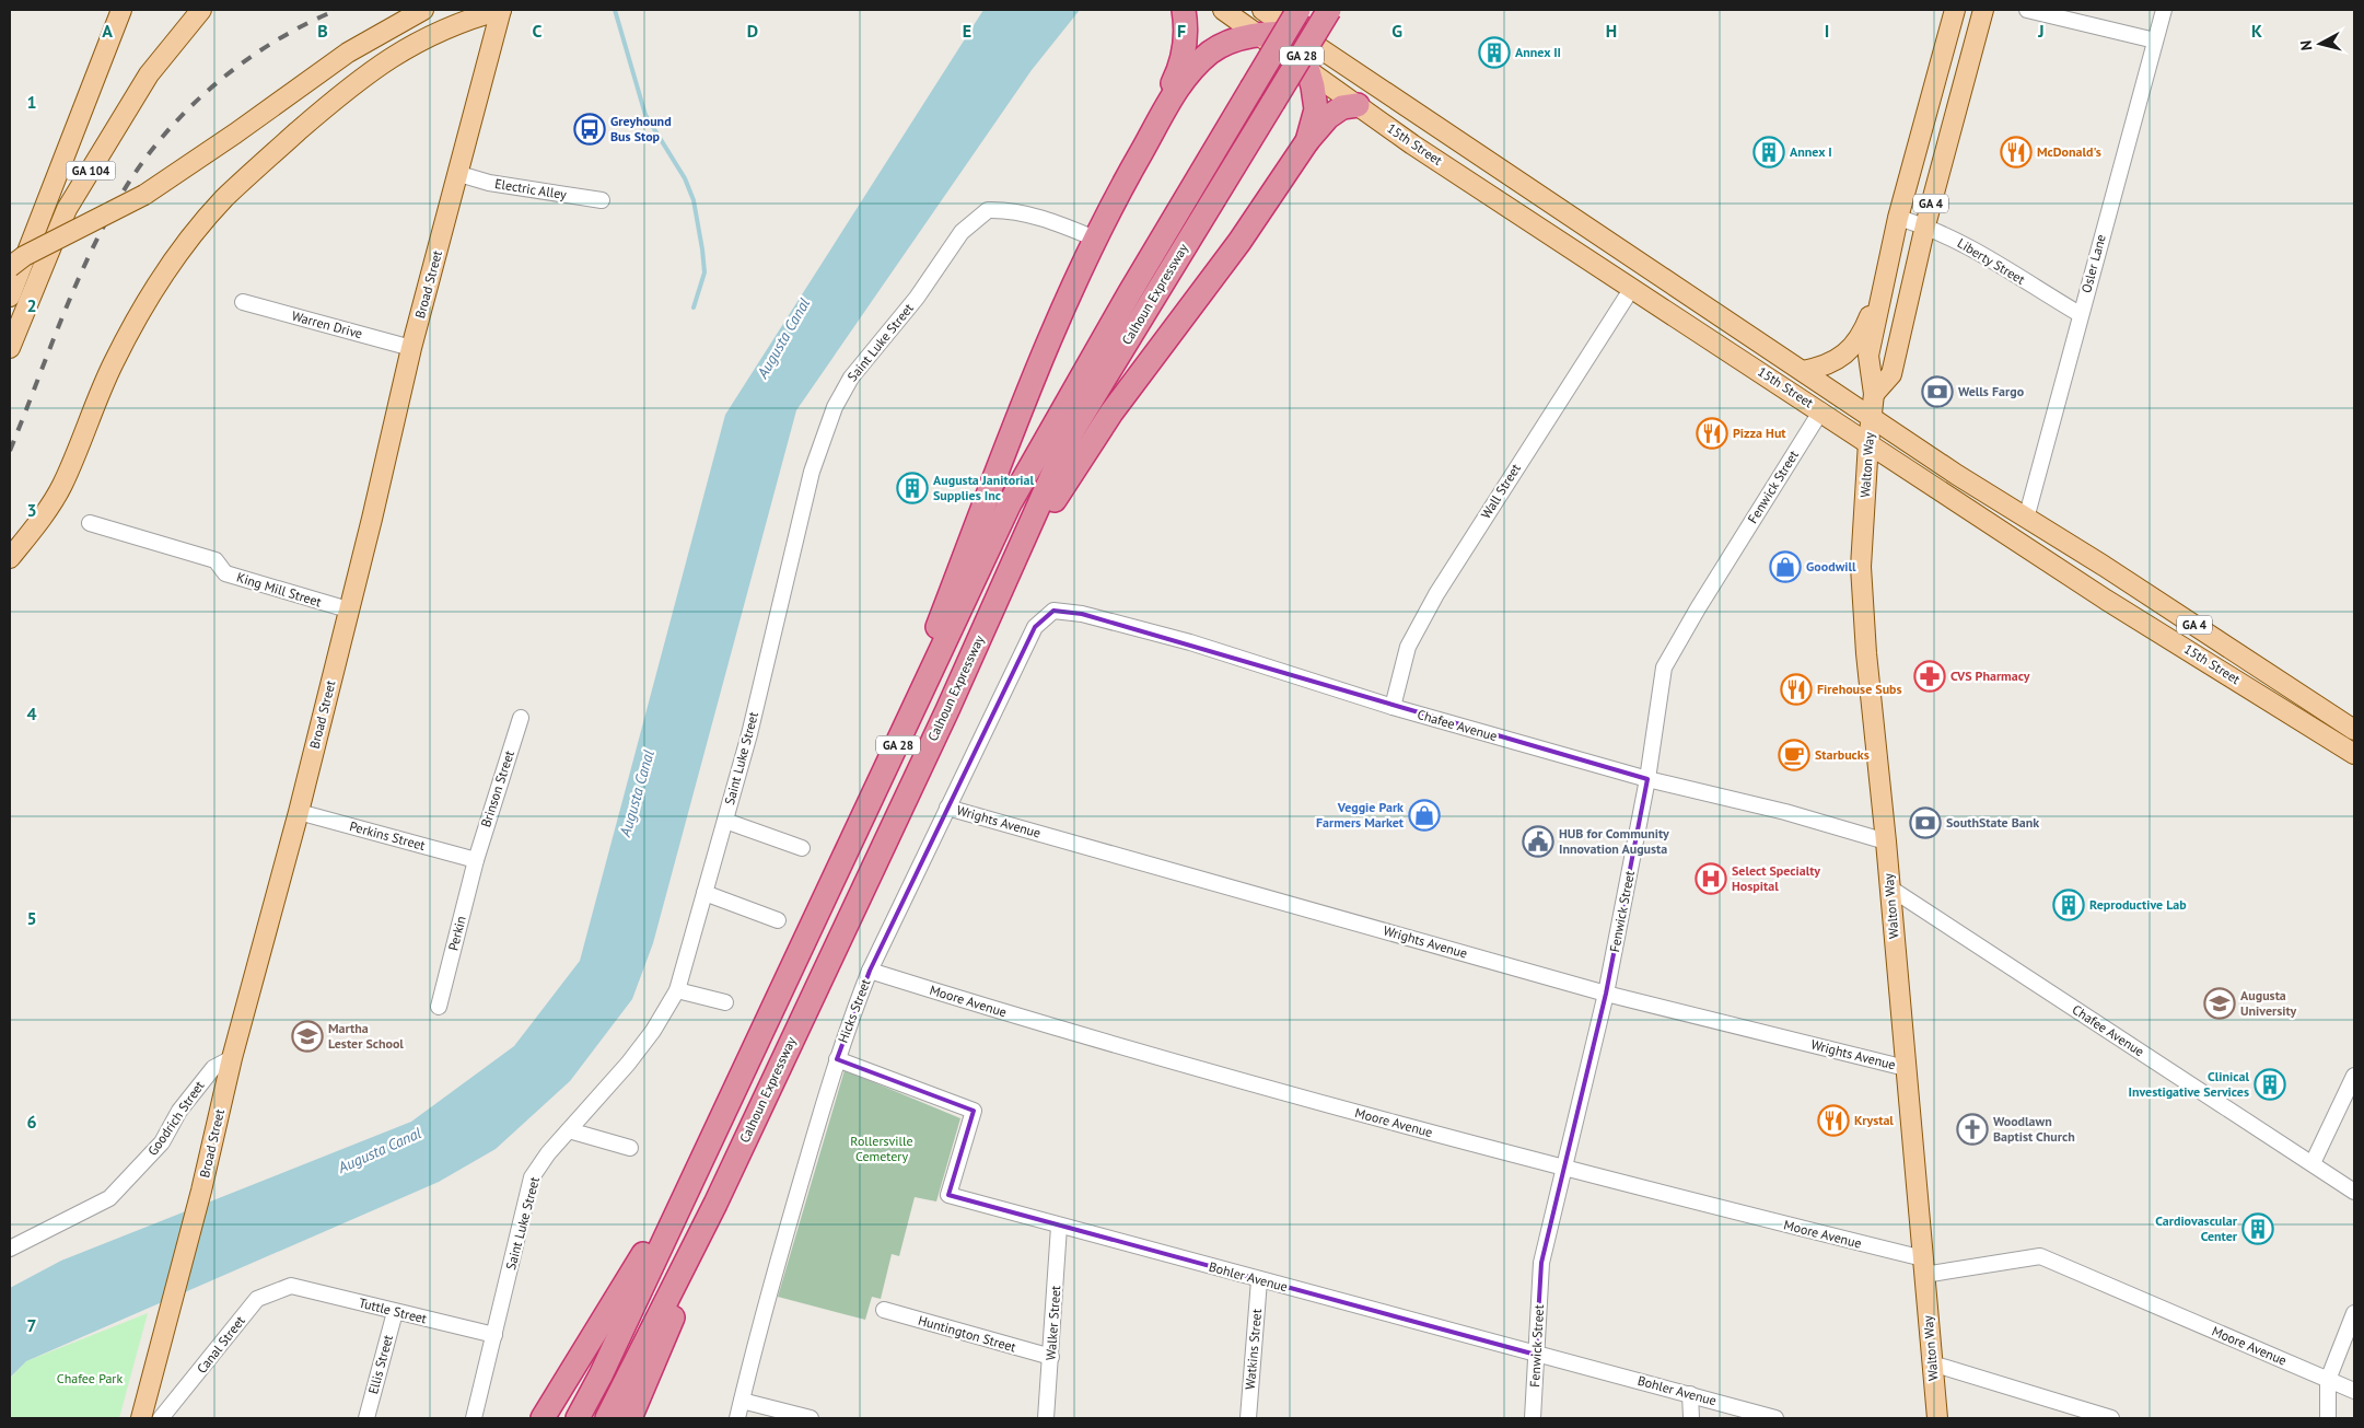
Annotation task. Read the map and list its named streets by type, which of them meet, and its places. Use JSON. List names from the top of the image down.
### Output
{
  "streets": {
    "highway": ["GA 28", "Calhoun Expressway"],
    "main road": [
      "15th Street",
      "GA 104",
      "GA 4",
      "Broad Street",
      "Walton Way"
    ],
    "street": [
      "Electric Alley",
      "Liberty Street",
      "Osler Lane",
      "Warren Drive",
      "Saint Luke Street",
      "Fenwick Street",
      "Wall Street",
      "King Mill Street",
      "Chafee Avenue",
      "Brinson Street",
      "Wrights Avenue",
      "Perkins Street",
      "Perkin",
      "Moore Avenue",
      "Hicks Street",
      "Goodrich Street",
      "Bohler Avenue",
      "Tuttle Street",
      "Walker Street",
      "Huntington Street",
      "Canal Street",
      "Watkins Street",
      "Ellis Street"
    ]
  },
  "crossings": [
    ["15th Street", "Osler Lane"],
    ["15th Street", "Walton Way"],
    ["15th Street", "Fenwick Street"],
    ["15th Street", "Wall Street"],
    ["Electric Alley", "Broad Street"],
    ["GA 4", "Liberty Street"],
    ["GA 4", "Walton Way"],
    ["Liberty Street", "Osler Lane"],
    ["Liberty Street", "Walton Way"],
    ["Broad Street", "Warren Drive"],
    ["Broad Street", "King Mill Street"],
    ["Broad Street", "Perkins Street"],
    ["Broad Street", "Goodrich Street"],
    ["Saint Luke Street", "Tuttle Street"],
    ["Walton Way", "Chafee Avenue"],
    ["Walton Way", "Wrights Avenue"],
    ["Walton Way", "Moore Avenue"],
    ["Fenwick Street", "Chafee Avenue"],
    ["Fenwick Street", "Wrights Avenue"],
    ["Fenwick Street", "Moore Avenue"],
    ["Fenwick Street", "Bohler Avenue"],
    ["Wall Street", "Chafee Avenue"],
    ["Chafee Avenue", "Hicks Street"],
    ["Brinson Street", "Perkins Street"],
    ["Brinson Street", "Perkin"],
    ["Wrights Avenue", "Hicks Street"],
    ["Perkins Street", "Perkin"],
    ["Moore Avenue", "Hicks Street"],
    ["Hicks Street", "Bohler Avenue"],
    ["Bohler Avenue", "Walker Street"],
    ["Bohler Avenue", "Watkins Street"],
    ["Tuttle Street", "Canal Street"],
    ["Tuttle Street", "Ellis Street"],
    ["Walker Street", "Huntington Street"]
  ],
  "water": ["Augusta Canal"],
  "parks": ["Rollersville Cemetery", "Chafee Park"],
  "places": {
    "building": [
      "Annex II",
      "Annex I",
      "Augusta Janitorial Supplies Inc",
      "Reproductive Lab",
      "Clinical Investigative Services",
      "Cardiovascular Center"
    ],
    "bus stop": ["Greyhound Bus Stop"],
    "restaurant": [
      "McDonald's",
      "Pizza Hut",
      "Firehouse Subs",
      "Krystal"
    ],
    "bank": ["Wells Fargo", "SouthState Bank"],
    "shop": ["Goodwill", "Veggie Park Farmers Market"],
    "pharmacy": ["CVS Pharmacy"],
    "cafe": ["Starbucks"],
    "public building": ["HUB for Community Innovation Augusta"],
    "hospital": ["Select Specialty Hospital"],
    "school or university": ["Augusta University", "Martha Lester School"],
    "church": ["Woodlawn Baptist Church"]
  },
  "north": "left",
  "grid": {
    "columns": [
      "A",
      "B",
      "C",
      "D",
      "E",
      "F",
      "G",
      "H",
      "I",
      "J",
      "K"
    ],
    "rows": [
      "1",
      "2",
      "3",
      "4",
      "5",
      "6",
      "7"
    ]
  }
}
